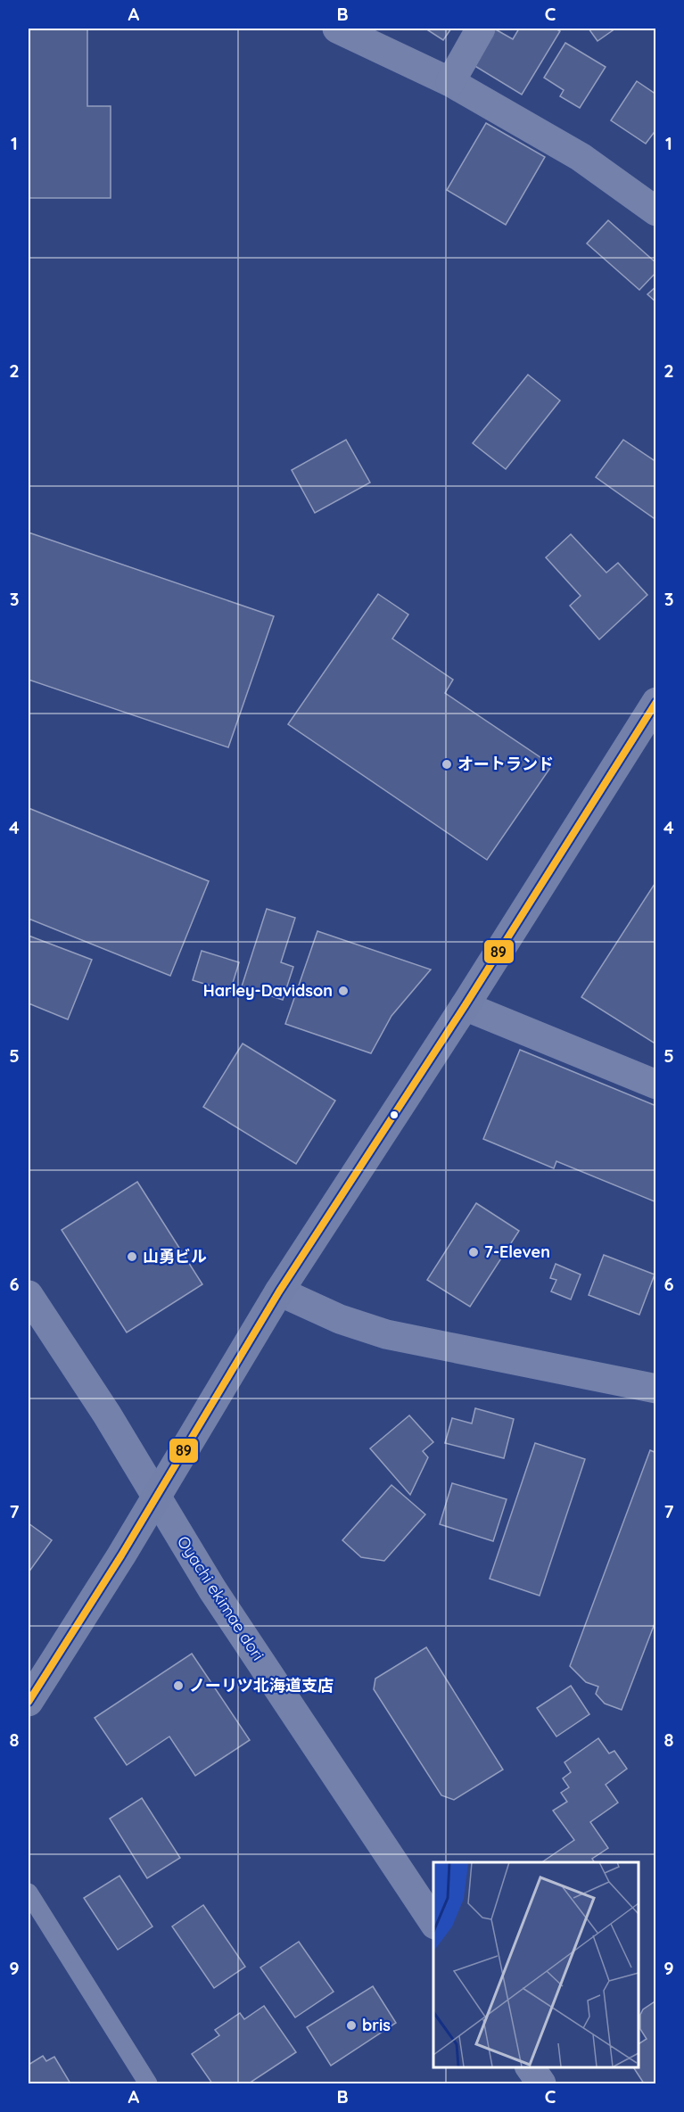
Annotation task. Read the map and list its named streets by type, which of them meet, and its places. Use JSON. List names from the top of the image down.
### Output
{
  "streets": {
    "street": ["Oyachi ekimae dori"]
  },
  "places": [
    "オートランド",
    "Harley-Davidson",
    "7-Eleven",
    "山勇ビル",
    "ノーリツ北海道支店",
    "bris"
  ],
  "lines": ["transit line 89"],
  "grid": {
    "columns": ["A", "B", "C"],
    "rows": [
      "1",
      "2",
      "3",
      "4",
      "5",
      "6",
      "7",
      "8",
      "9"
    ]
  }
}
